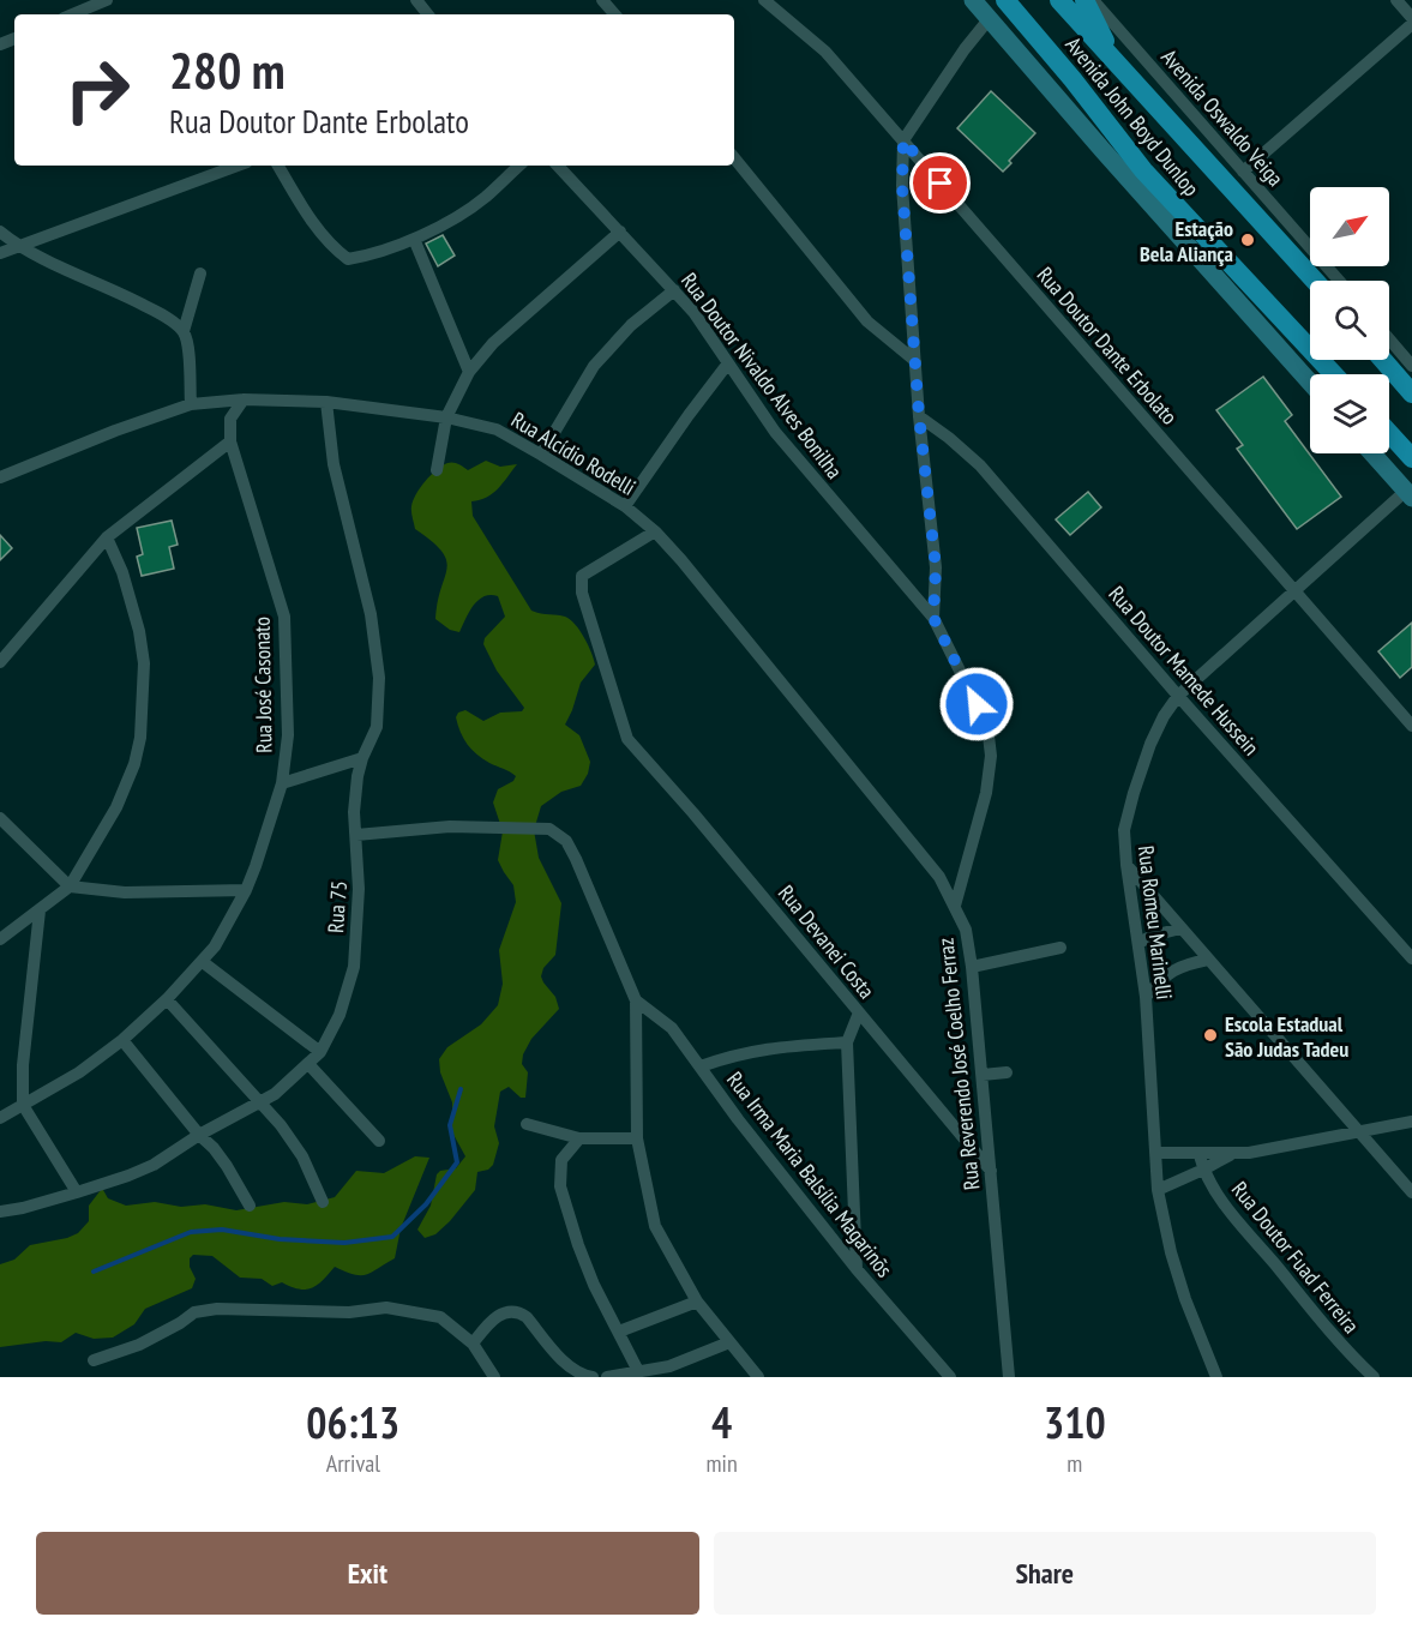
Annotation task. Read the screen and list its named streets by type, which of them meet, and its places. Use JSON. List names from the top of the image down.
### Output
{
  "streets": {
    "main road": ["Avenida John Boyd Dunlop"],
    "street": [
      "Avenida Oswaldo Veiga",
      "Rua Doutor Dante Erbolato",
      "Rua Doutor Nivaldo Alves Bonilha",
      "Rua Alcídio Rodelli",
      "Rua Doutor Mamede Hussein",
      "Rua José Casonato",
      "Rua 75",
      "Rua Romeu Marinelli",
      "Rua Devanei Costa",
      "Rua Reverendo José Coelho Ferraz",
      "Rua Irma Maria Balsília Magarinõs",
      "Rua Doutor Fuad Ferreira"
    ]
  },
  "crossings": [
    ["Rua Doutor Dante Erbolato", "Rua Romeu Marinelli"],
    ["Rua Doutor Dante Erbolato", "Rua Reverendo José Coelho Ferraz"],
    ["Rua Doutor Nivaldo Alves Bonilha", "Rua Reverendo José Coelho Ferraz"],
    ["Rua Alcídio Rodelli", "Rua 75"],
    ["Rua Alcídio Rodelli", "Rua Devanei Costa"],
    ["Rua Alcídio Rodelli", "Rua Reverendo José Coelho Ferraz"],
    ["Rua Doutor Mamede Hussein", "Rua Romeu Marinelli"],
    ["Rua Doutor Mamede Hussein", "Rua Reverendo José Coelho Ferraz"],
    ["Rua Devanei Costa", "Rua Reverendo José Coelho Ferraz"]
  ],
  "places": ["Estação Bela Aliança", "Escola Estadual São Judas Tadeu"],
  "north": "top right",
  "page": {
    "turn": ["280 m", "Rua Doutor Dante Erbolato"],
    "eta": [
      "06:13",
      "Arrival",
      "4",
      "min",
      "310",
      "m"
    ],
    "buttons": ["Exit", "Share"]
  }
}
